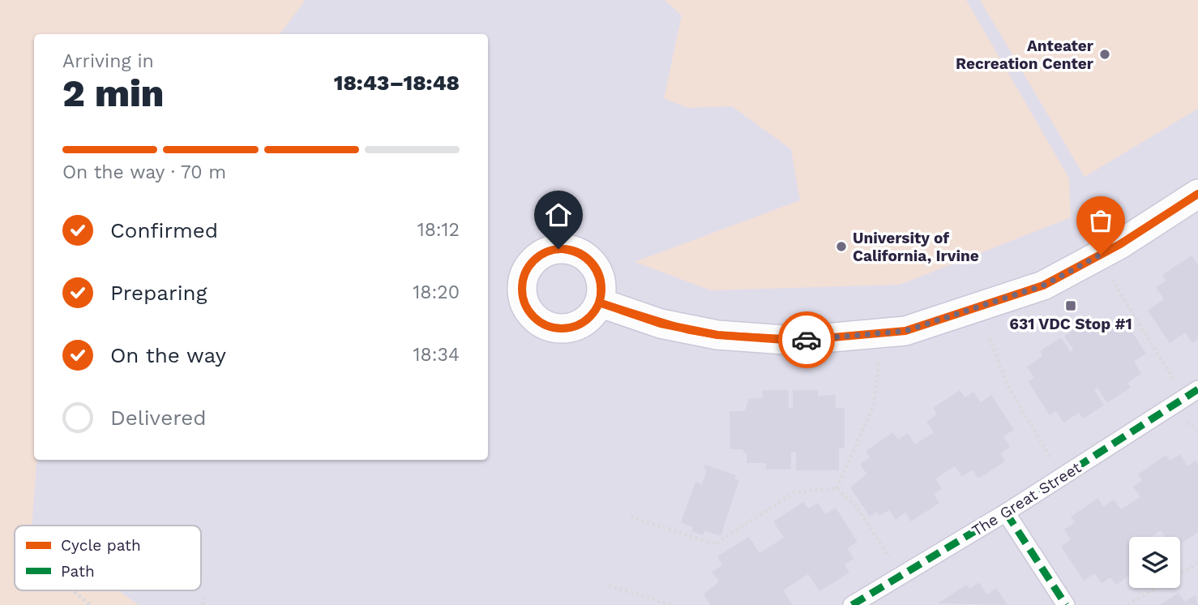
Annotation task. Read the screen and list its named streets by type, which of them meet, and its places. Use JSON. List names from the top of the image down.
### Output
{
  "streets": {
    "street": ["The Great Street"]
  },
  "places": {
    "other": ["Anteater Recreation Center", "University of California, Irvine"],
    "transit": ["631 VDC Stop #1"]
  },
  "legend": ["Cycle path", "Path"],
  "page": {
    "heading": ["2 min", "Arriving in", "18:43–18:48"],
    "bar": "On the way · 70 m",
    "list": [
      ["Confirmed", "18:12"],
      ["Preparing", "18:20"],
      ["On the way", "18:34"],
      "Delivered"
    ]
  }
}
